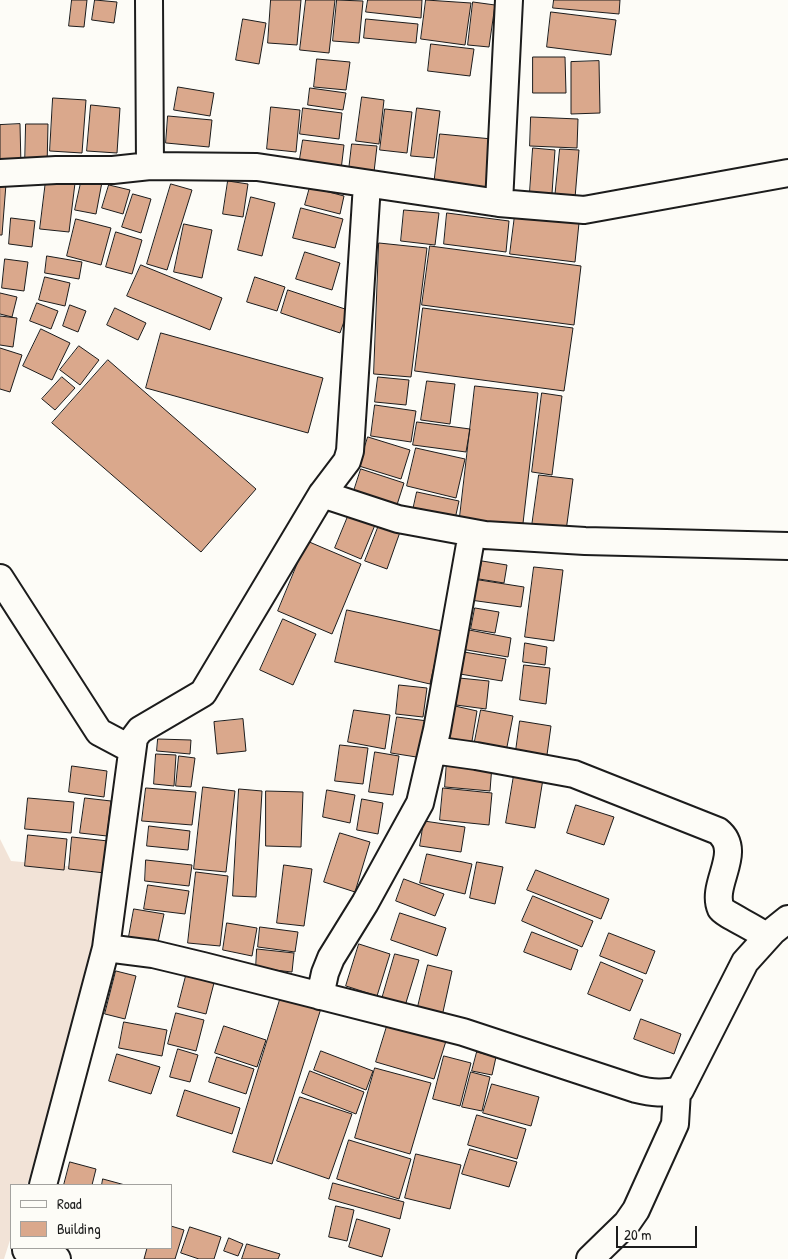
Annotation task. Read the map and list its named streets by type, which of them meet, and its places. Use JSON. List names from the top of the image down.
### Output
{
  "legend": ["Road", "Building"],
  "scale_bar": "20 m"
}
